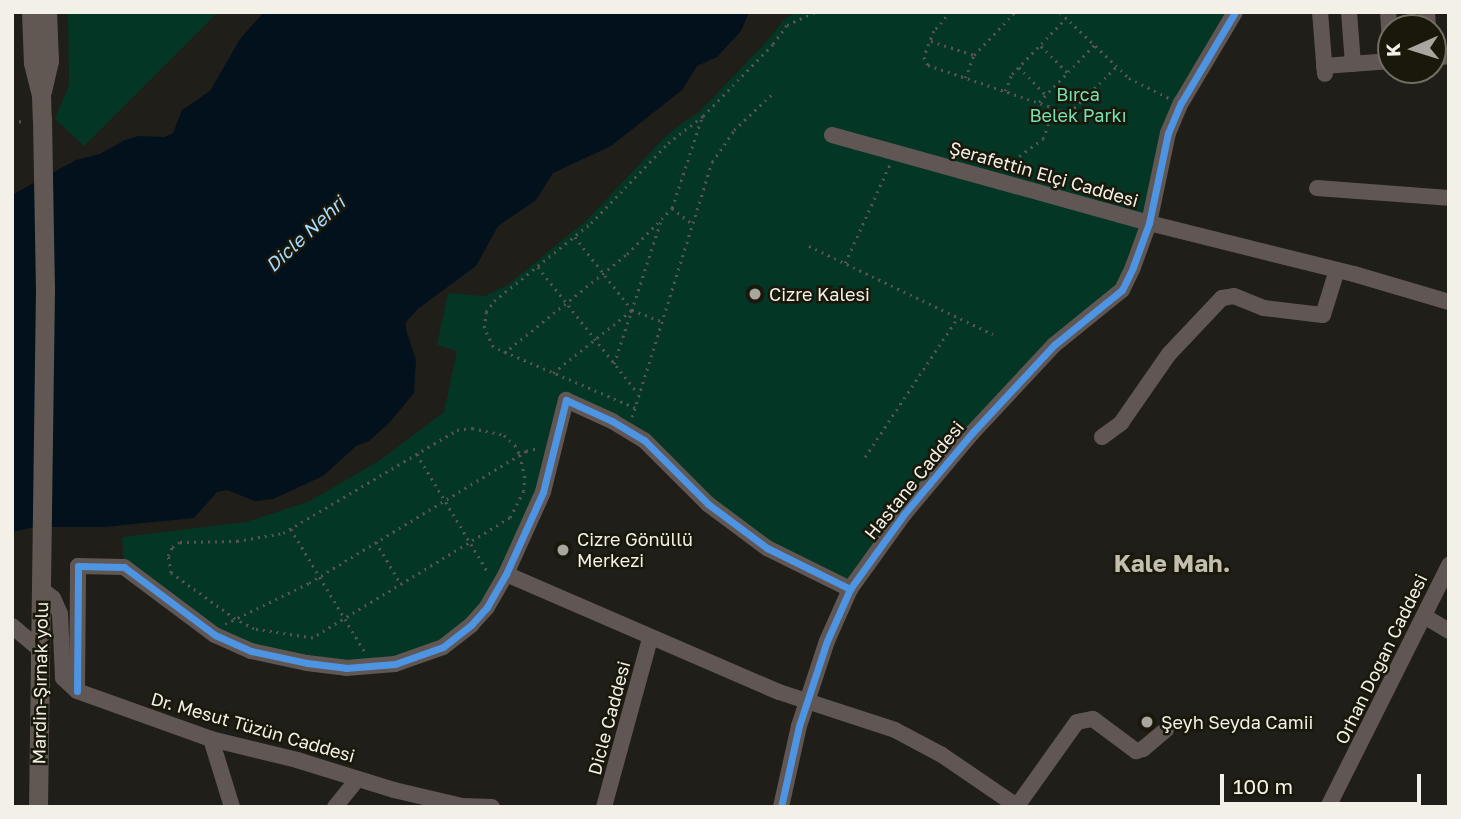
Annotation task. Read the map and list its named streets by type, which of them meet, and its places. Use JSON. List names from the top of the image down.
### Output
{
  "streets": {
    "main road": ["Mardin-Şırnak yolu"],
    "street": [
      "Şerafettin Elçi Caddesi",
      "Hastane Caddesi",
      "Orhan Doğan Caddesi",
      "Dicle Caddesi",
      "Dr. Mesut Tüzün Caddesi"
    ]
  },
  "crossings": [
    ["Şerafettin Elçi Caddesi", "Hastane Caddesi"]
  ],
  "districts": ["Kale Mah."],
  "water": ["Dicle Nehri"],
  "parks": ["Bırca Belek Parkı"],
  "places": ["Cizre Kalesi", "Cizre Gönüllü Merkezi", "Şeyh Seyda Camii"],
  "scale_bar": "100 m",
  "north": "left"
}
